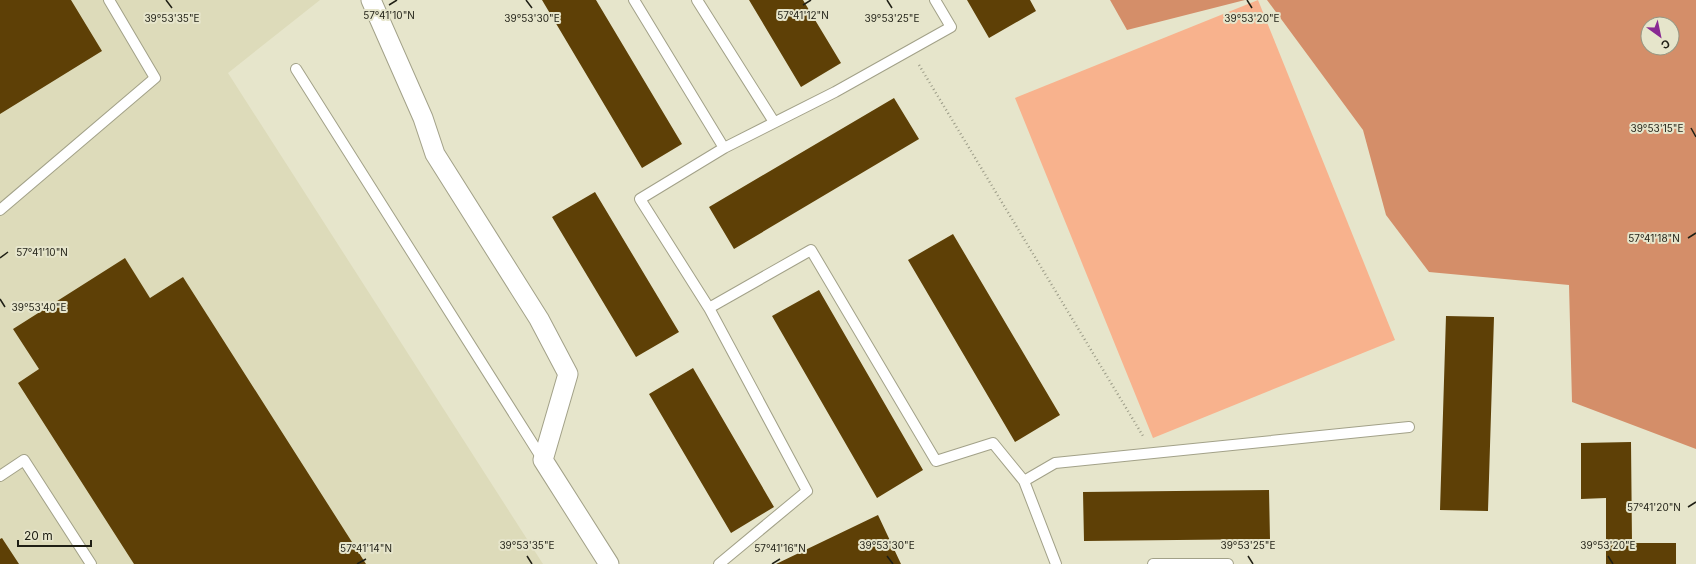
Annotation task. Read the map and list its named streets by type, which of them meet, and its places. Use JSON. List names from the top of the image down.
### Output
{
  "scale_bar": "20 m",
  "north": "bottom right",
  "coordinates": [
    "57°41'10\"N",
    "57°41'12\"N",
    "39°53'35\"E",
    "39°53'30\"E",
    "39°53'25\"E",
    "39°53'20\"E",
    "39°53'15\"E",
    "57°41'18\"N",
    "39°53'40\"E",
    "57°41'20\"N",
    "57°41'14\"N",
    "57°41'16\"N"
  ]
}
